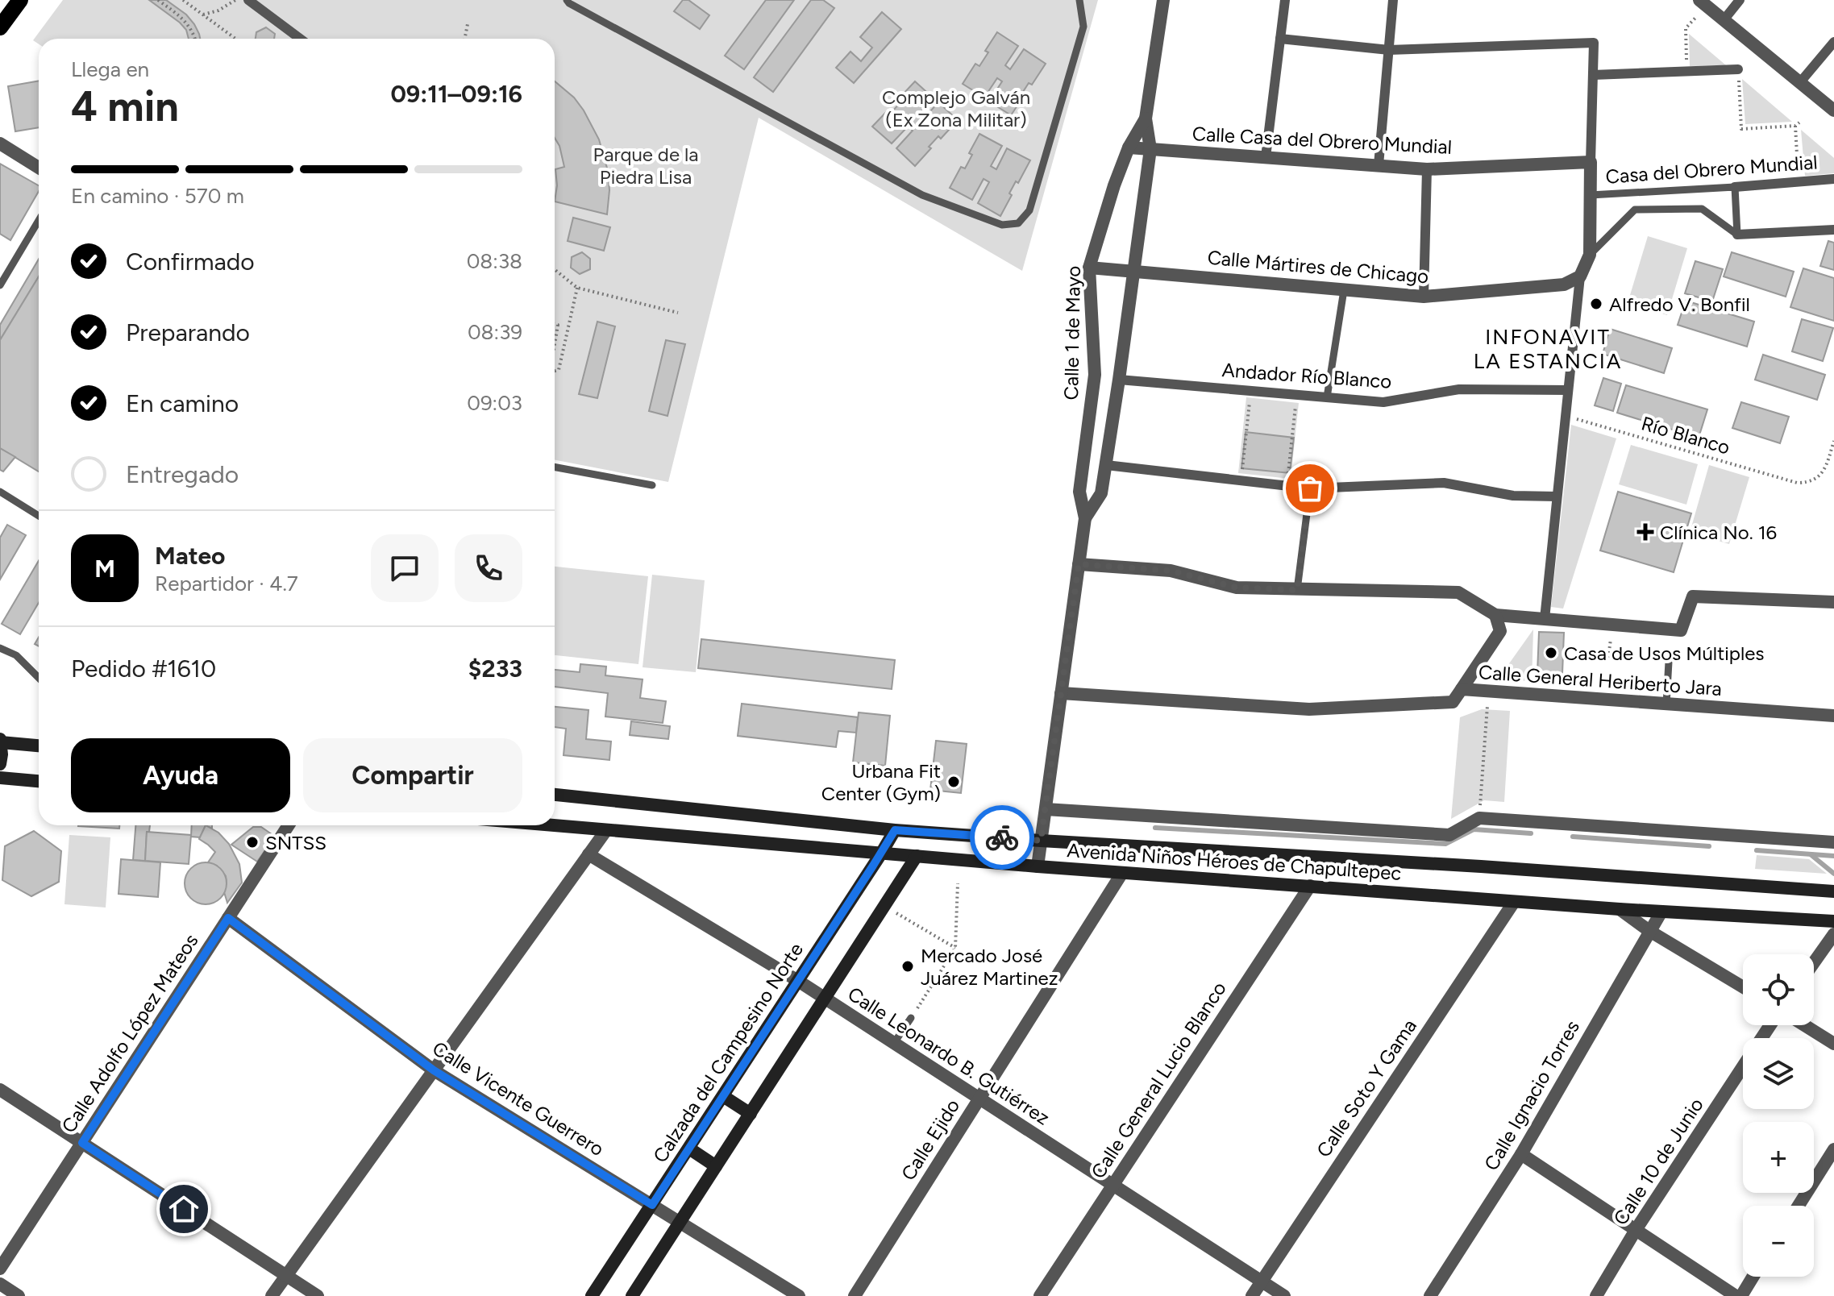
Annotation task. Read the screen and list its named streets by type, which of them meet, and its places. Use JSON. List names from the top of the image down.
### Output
{
  "streets": {
    "main road": ["Avenida Niños Héroes de Chapultepec", "Calzada del Campesino Norte"],
    "street": [
      "Calle Casa del Obrero Mundial",
      "Casa del Obrero Mundial",
      "Calle Mártires de Chicago",
      "Calle 1 de Mayo",
      "Andador Río Blanco",
      "Calle General Heriberto Jara",
      "Calle Adolfo López Mateos",
      "Calle Leonardo B. Gutiérrez",
      "Calle General Lucio Blanco",
      "Calle Soto Y Gama",
      "Calle Ignacio Torres",
      "Calle Vicente Guerrero",
      "Calle Ejido",
      "Calle 10 de Junio"
    ],
    "path": ["Río Blanco"]
  },
  "crossings": [
    ["Calle Casa del Obrero Mundial", "Calle 1 de Mayo"],
    ["Calle Mártires de Chicago", "Calle 1 de Mayo"],
    ["Calle 1 de Mayo", "Andador Río Blanco"],
    ["Calle 1 de Mayo", "Calle General Heriberto Jara"],
    ["Calle 1 de Mayo", "Avenida Niños Héroes de Chapultepec"],
    ["Avenida Niños Héroes de Chapultepec", "Calzada del Campesino Norte"],
    ["Avenida Niños Héroes de Chapultepec", "Calle General Lucio Blanco"],
    ["Avenida Niños Héroes de Chapultepec", "Calle Soto Y Gama"],
    ["Avenida Niños Héroes de Chapultepec", "Calle Ignacio Torres"],
    ["Avenida Niños Héroes de Chapultepec", "Calle Ejido"],
    ["Calle Adolfo López Mateos", "Calle Vicente Guerrero"],
    ["Calzada del Campesino Norte", "Calle Leonardo B. Gutiérrez"],
    ["Calzada del Campesino Norte", "Calle Vicente Guerrero"],
    ["Calle Leonardo B. Gutiérrez", "Calle General Lucio Blanco"],
    ["Calle Leonardo B. Gutiérrez", "Calle Soto Y Gama"],
    ["Calle Leonardo B. Gutiérrez", "Calle Ejido"]
  ],
  "districts": ["INFONAVIT LA ESTANCIA"],
  "parks": ["Complejo Galván (Ex Zona Militar)", "Parque de la Piedra Lisa"],
  "places": {
    "other": [
      "Alfredo V. Bonfil",
      "Casa de Usos Múltiples",
      "Urbana Fit Center (Gym)",
      "SNTSS",
      "Mercado José Juárez Martinez"
    ],
    "health": ["Clínica No. 16"]
  },
  "page": {
    "heading": ["4 min", "Llega en", "09:11–09:16"],
    "panel": [
      "Mateo",
      "Repartidor · 4.7",
      "Pedido #1610",
      "$233"
    ],
    "bar": "En camino · 570 m",
    "list": [
      ["Confirmado", "08:38"],
      ["Preparando", "08:39"],
      ["En camino", "09:03"],
      "Entregado"
    ],
    "round": "M",
    "buttons": ["Ayuda", "Compartir"],
    "map_buttons": ["+", "−"]
  }
}
